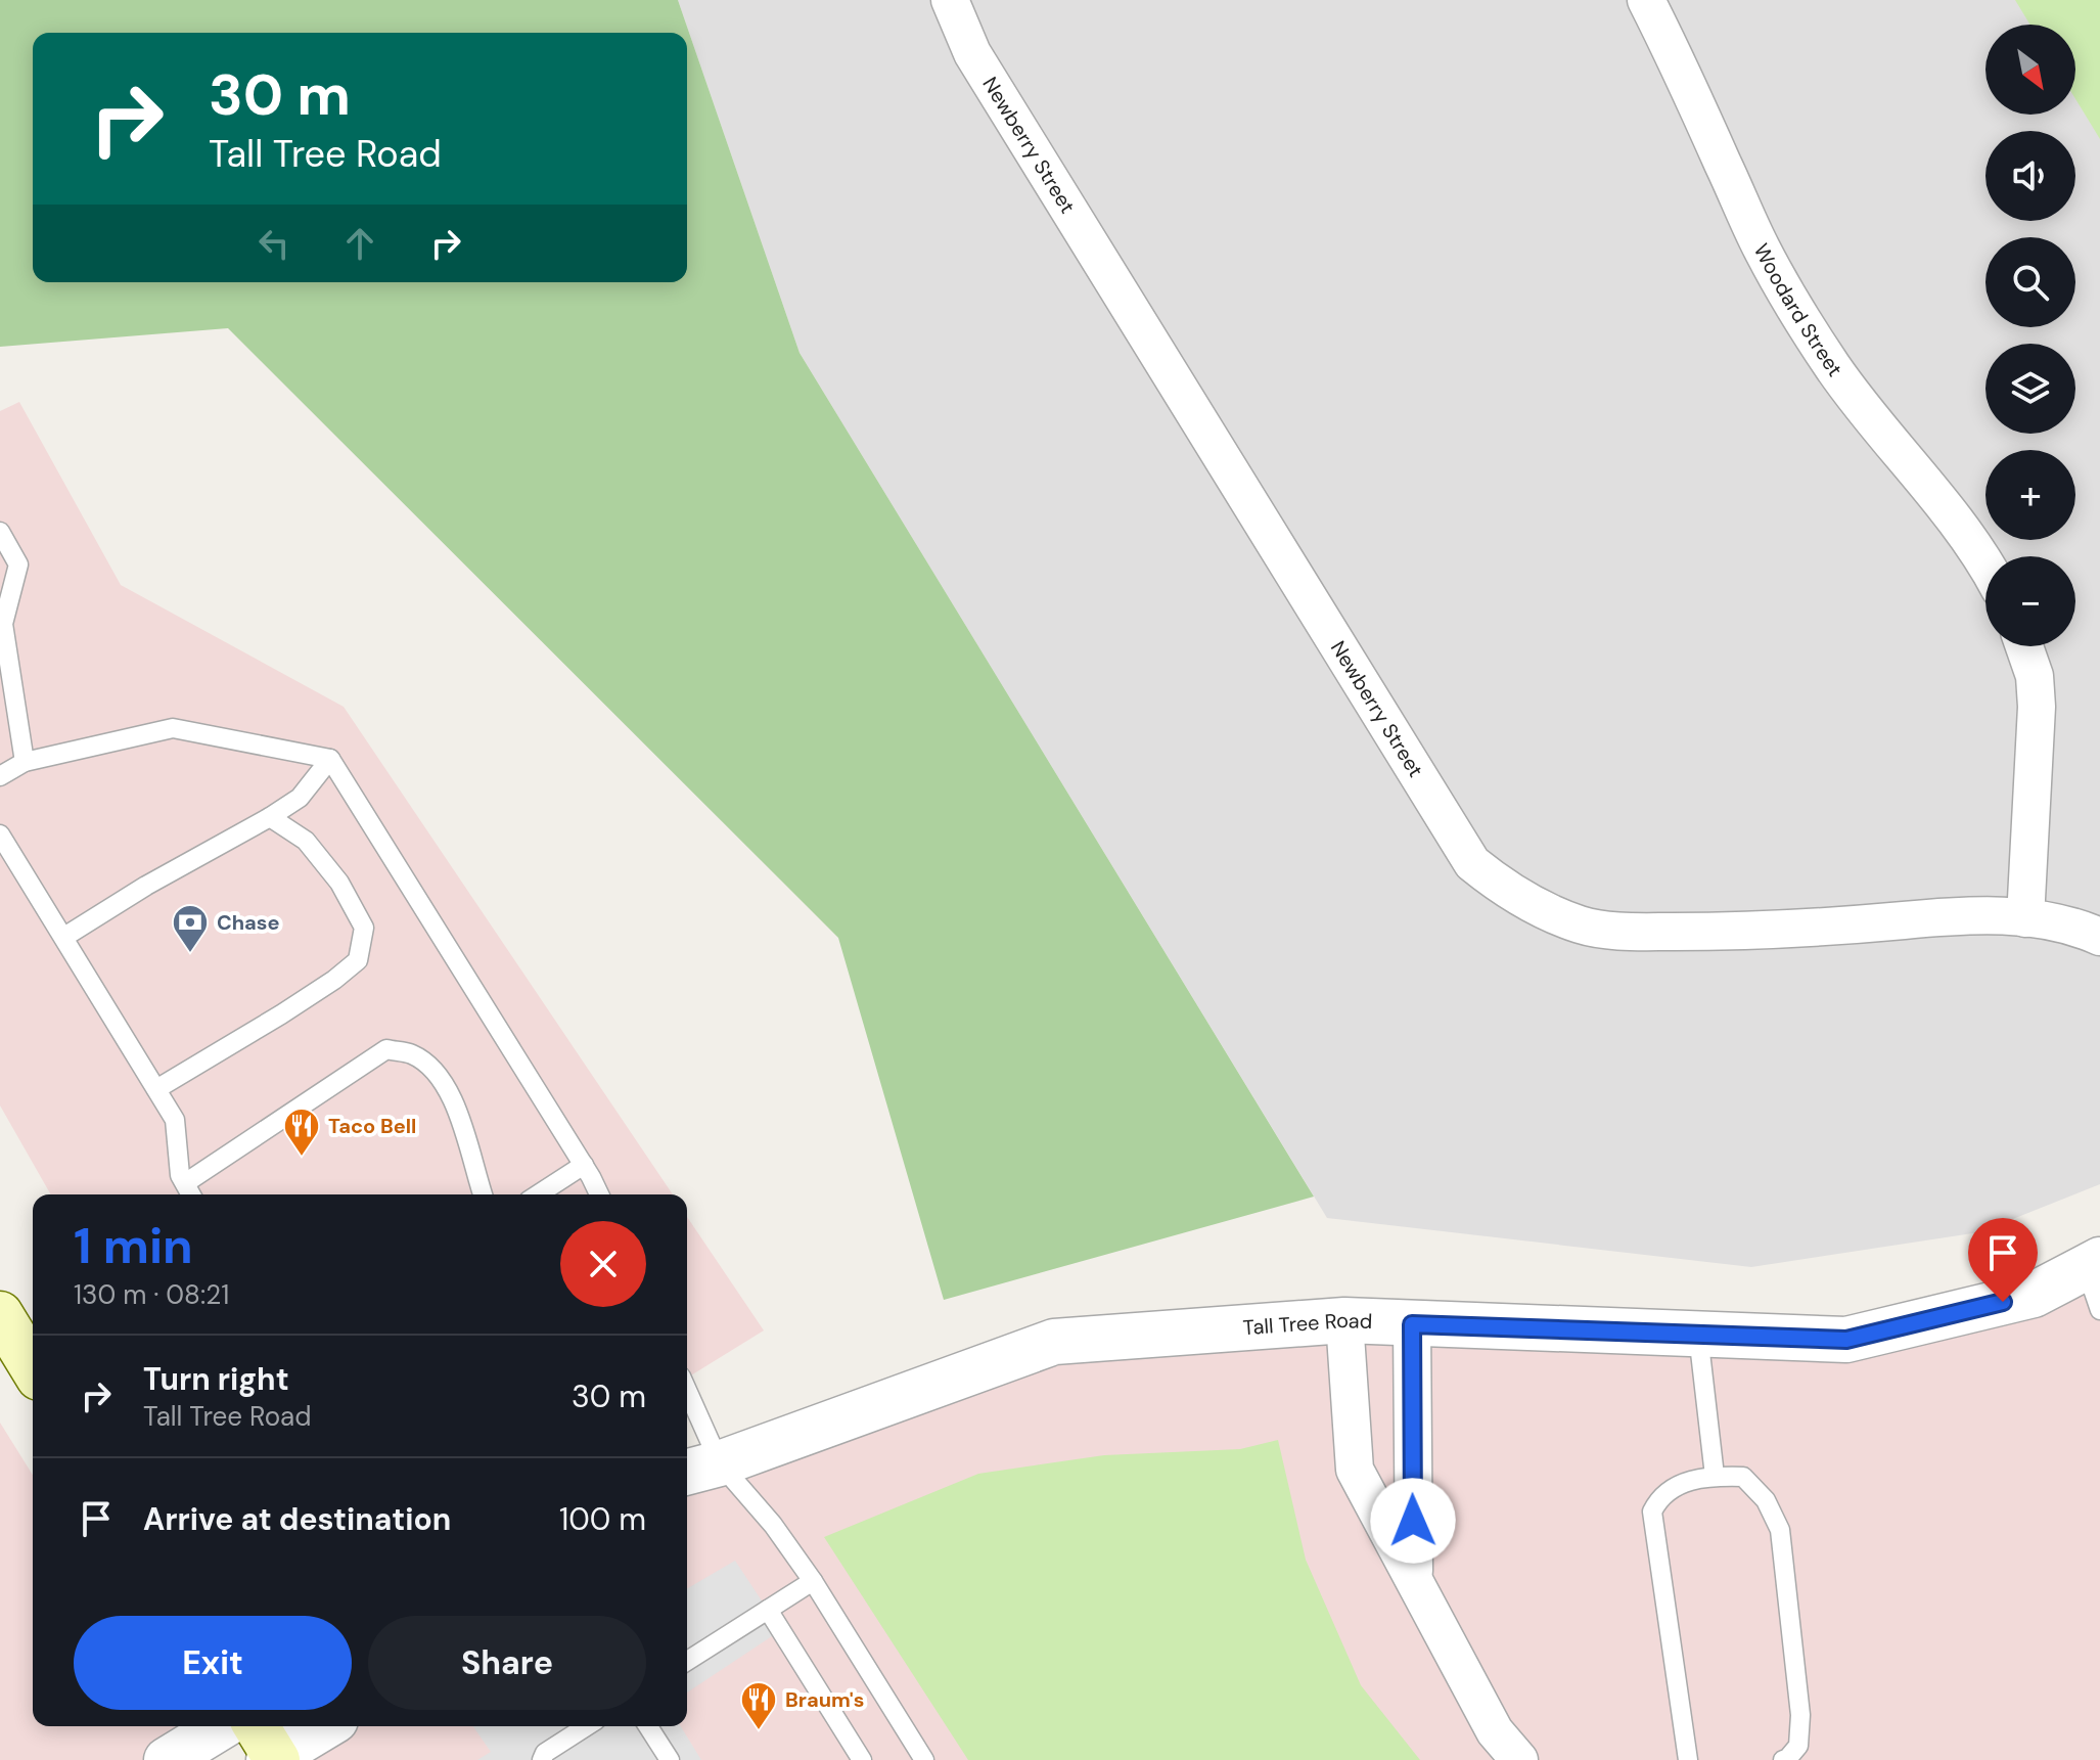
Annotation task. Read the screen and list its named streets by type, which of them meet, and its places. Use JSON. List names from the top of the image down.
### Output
{
  "streets": {
    "street": ["Newberry Street", "Woodard Street", "Tall Tree Road"]
  },
  "places": {
    "bank": ["Chase"],
    "restaurant": ["Taco Bell", "Braum's"]
  },
  "north": "bottom right",
  "page": {
    "map_buttons": ["+", "−"],
    "turn": ["30 m", "Tall Tree Road"],
    "heading": ["1 min", "130 m · 08:21"],
    "list": [
      {
        "name": "Turn right",
        "note": "Tall Tree Road",
        "value": "30 m"
      },
      {
        "name": "Arrive at destination",
        "value": "100 m"
      }
    ],
    "buttons": ["Exit", "Share"]
  }
}
